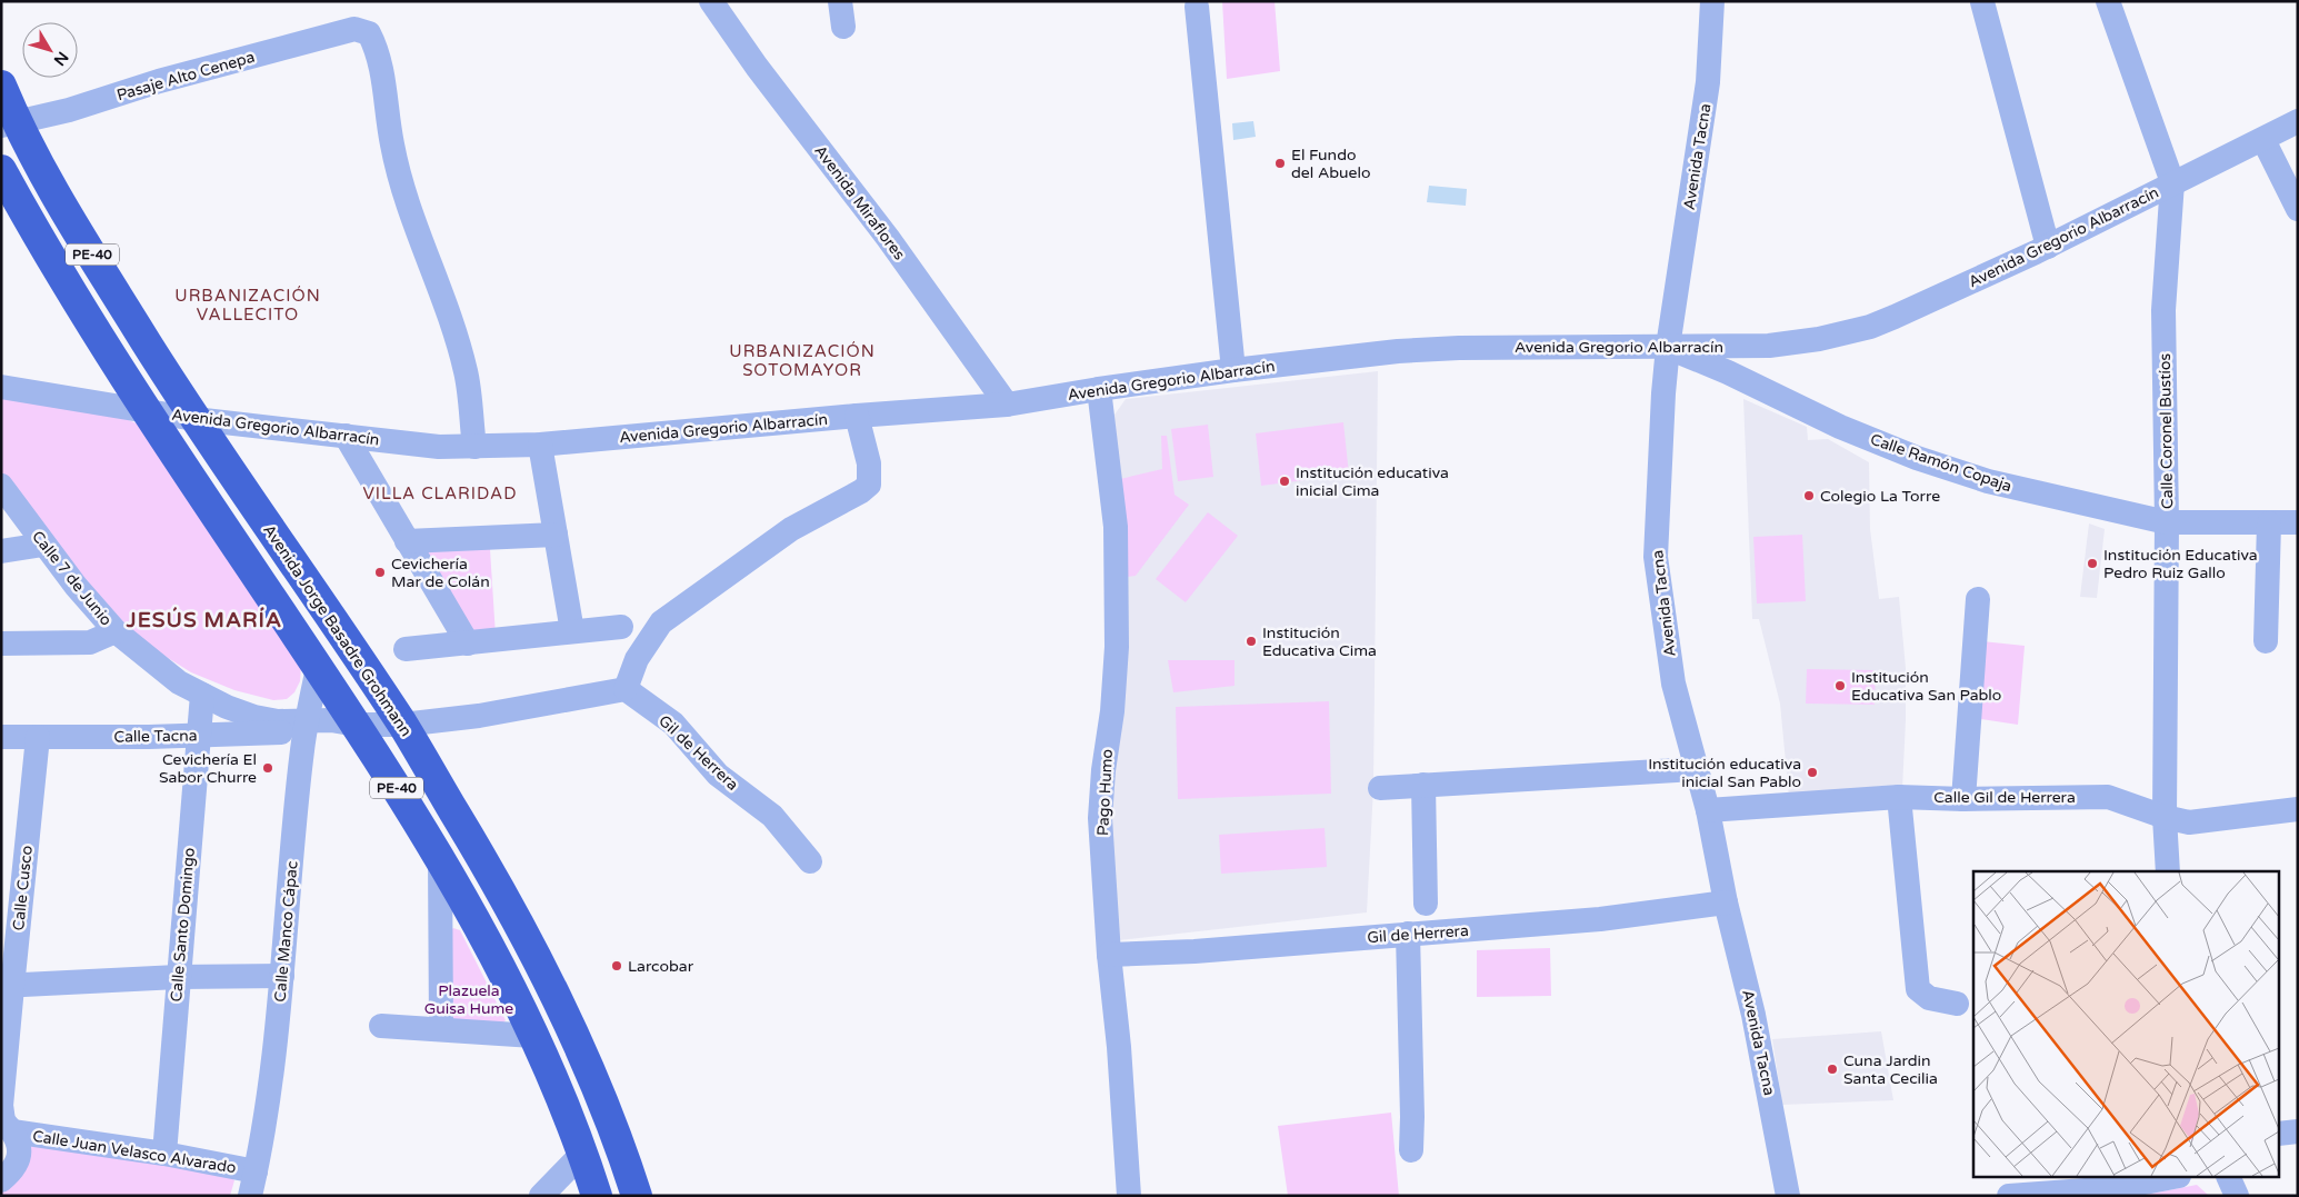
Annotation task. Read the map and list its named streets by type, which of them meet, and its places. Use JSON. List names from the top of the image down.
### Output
{
  "streets": {
    "highway": ["PE-40", "Avenida Jorge Basadre Grohmann"],
    "street": [
      "Pasaje Alto Cenepa",
      "Avenida Tacna",
      "Avenida Miraflores",
      "Avenida Gregorio Albarracín",
      "Calle Coronel Bustíos",
      "Calle Ramón Copaja",
      "Calle 7 de Junio",
      "Calle Tacna",
      "Gil de Herrera",
      "Pago Humo",
      "Calle Gil de Herrera",
      "Calle Cusco",
      "Calle Santo Domingo",
      "Calle Manco Cápac",
      "Calle Juan Velasco Alvarado"
    ]
  },
  "crossings": [
    ["Pasaje Alto Cenepa", "Avenida Gregorio Albarracín"],
    ["Pasaje Alto Cenepa", "Avenida Jorge Basadre Grohmann"],
    ["Avenida Tacna", "Avenida Gregorio Albarracín"],
    ["Avenida Tacna", "Calle Ramón Copaja"],
    ["Avenida Tacna", "Gil de Herrera"],
    ["Avenida Tacna", "Calle Gil de Herrera"],
    ["Avenida Miraflores", "Avenida Gregorio Albarracín"],
    ["Avenida Gregorio Albarracín", "PE-40"],
    ["Avenida Gregorio Albarracín", "Calle Coronel Bustíos"],
    ["Avenida Gregorio Albarracín", "Calle Ramón Copaja"],
    ["Avenida Gregorio Albarracín", "Avenida Jorge Basadre Grohmann"],
    ["Avenida Gregorio Albarracín", "Pago Humo"],
    ["PE-40", "Calle 7 de Junio"],
    ["PE-40", "Calle Manco Cápac"],
    ["Calle Coronel Bustíos", "Calle Ramón Copaja"],
    ["Calle Coronel Bustíos", "Calle Gil de Herrera"],
    ["Calle 7 de Junio", "Avenida Jorge Basadre Grohmann"],
    ["Calle 7 de Junio", "Calle Tacna"],
    ["Calle 7 de Junio", "Calle Santo Domingo"],
    ["Calle 7 de Junio", "Calle Manco Cápac"],
    ["Calle Tacna", "Calle Cusco"],
    ["Calle Tacna", "Calle Santo Domingo"],
    ["Calle Tacna", "Calle Manco Cápac"],
    ["Gil de Herrera", "Pago Humo"],
    ["Calle Santo Domingo", "Calle Juan Velasco Alvarado"],
    ["Calle Manco Cápac", "Calle Juan Velasco Alvarado"]
  ],
  "districts": [
    "URBANIZACIÓN VALLECITO",
    "URBANIZACIÓN SOTOMAYOR",
    "VILLA CLARIDAD",
    "JESÚS MARÍA"
  ],
  "parks": ["Plazuela Guisa Hume"],
  "places": [
    "El Fundo del Abuelo",
    "Institución educativa inicial Cima",
    "Colegio La Torre",
    "Institución Educativa Pedro Ruiz Gallo",
    "Cevichería Mar de Colán",
    "Institución Educativa Cima",
    "Institución Educativa San Pablo",
    "Cevichería El Sabor Churre",
    "Institución educativa inicial San Pablo",
    "Larcobar",
    "Cuna Jardin Santa Cecilia"
  ],
  "north": "bottom right"
}
